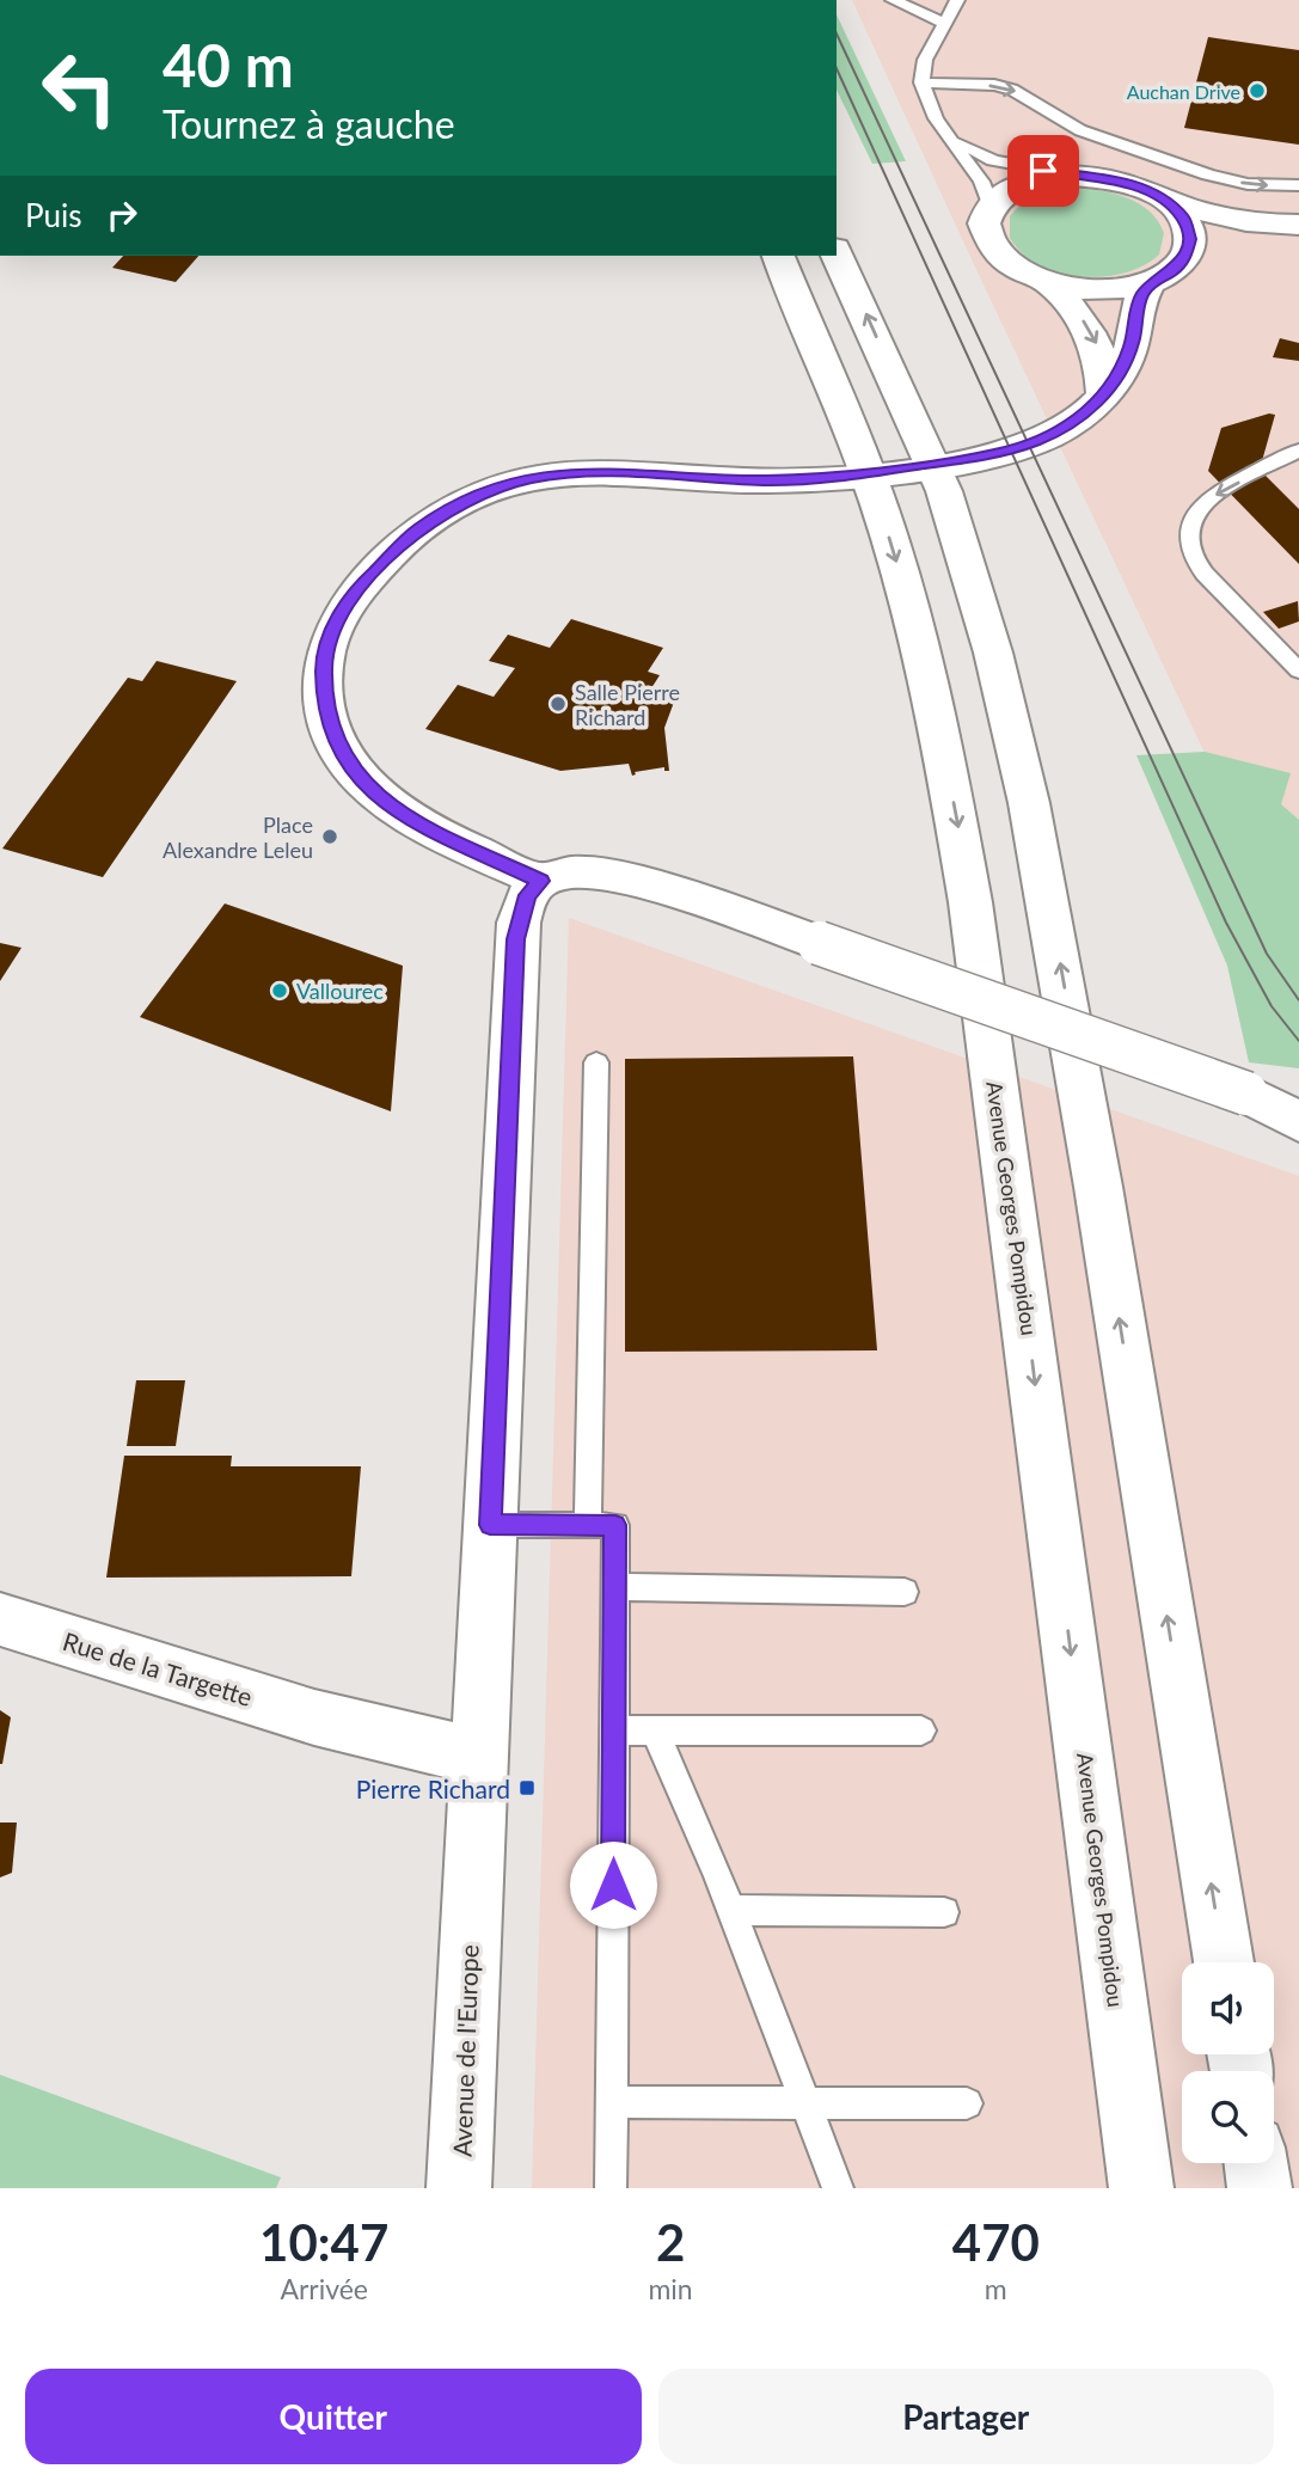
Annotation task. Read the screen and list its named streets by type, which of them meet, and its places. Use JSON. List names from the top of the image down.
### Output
{
  "streets": {
    "street": ["Avenue Georges Pompidou", "Rue de la Targette", "Avenue de l'Europe"]
  },
  "crossings": [
    ["Rue de la Targette", "Avenue de l'Europe"]
  ],
  "places": {
    "other": [
      "Auchan Drive",
      "Salle Pierre Richard",
      "Place Alexandre Leleu",
      "Vallourec"
    ],
    "transit": ["Pierre Richard"]
  },
  "page": {
    "turn": ["40 m", "Tournez à gauche"],
    "then": "Puis",
    "eta": [
      "10:47",
      "Arrivée",
      "2",
      "min",
      "470",
      "m"
    ],
    "buttons": ["Quitter", "Partager"]
  }
}
